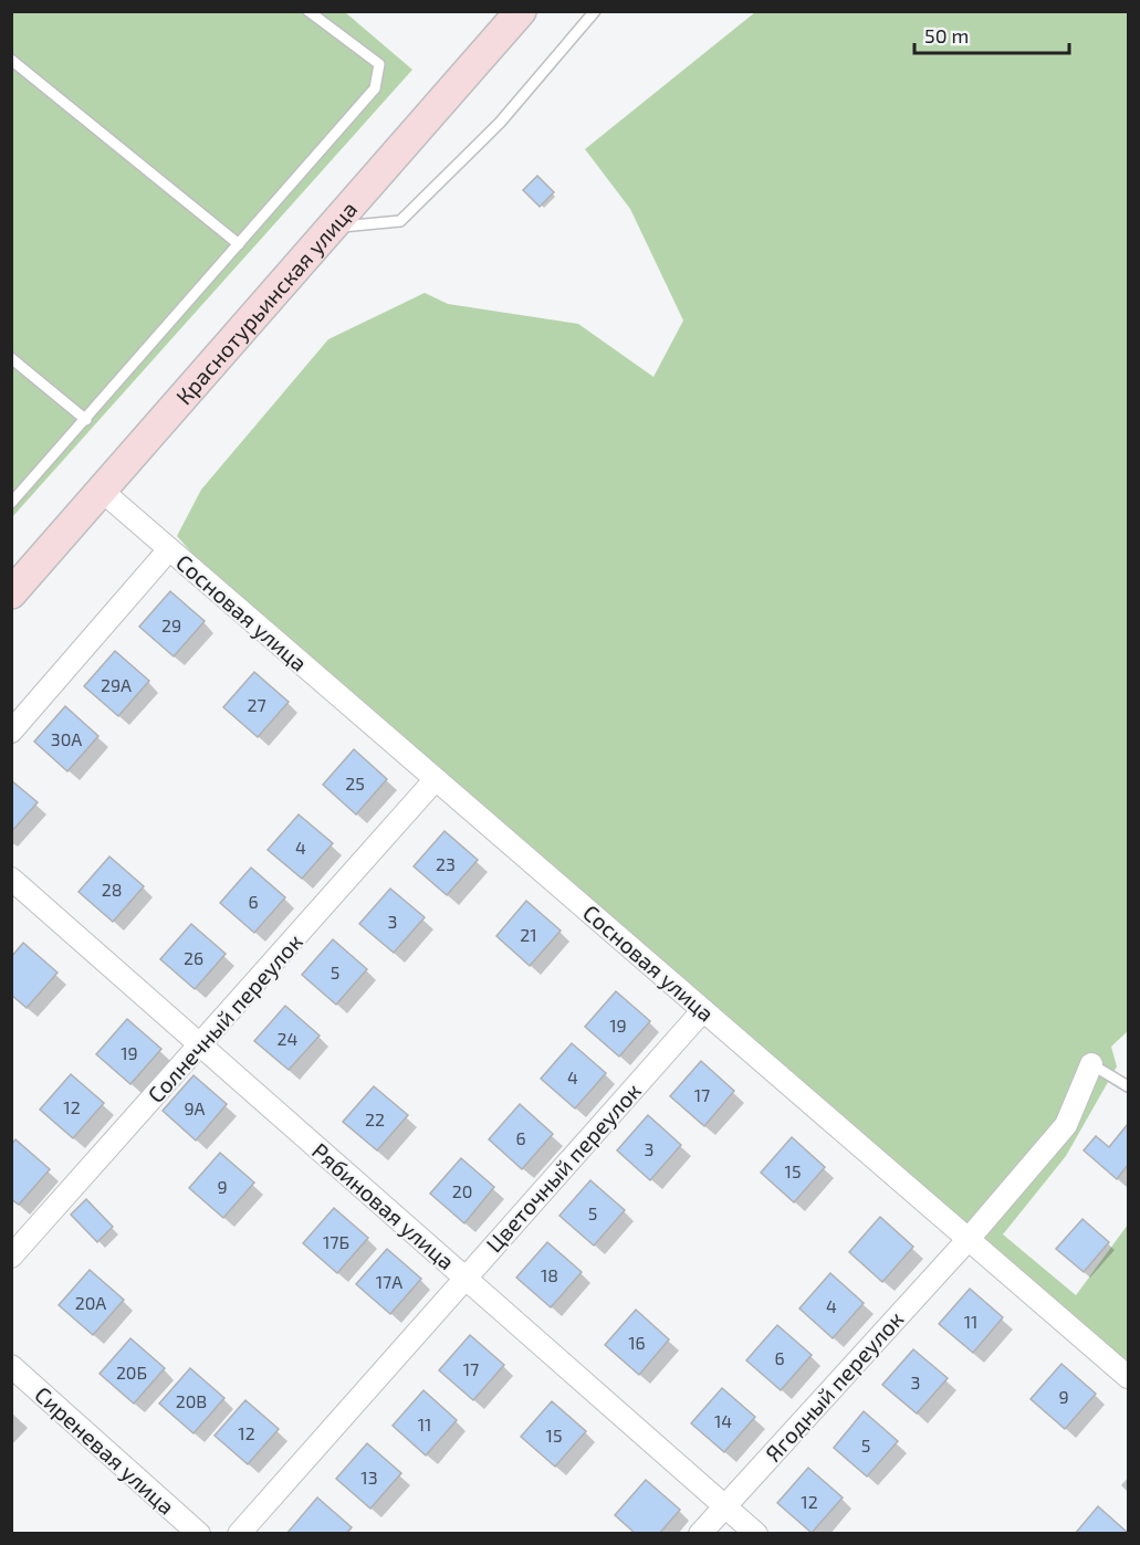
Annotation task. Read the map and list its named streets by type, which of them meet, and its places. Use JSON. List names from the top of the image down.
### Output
{
  "streets": {
    "main road": ["Краснотурьинская улица"],
    "street": [
      "Сосновая улица",
      "Солнечный переулок",
      "Цветочный переулок",
      "Рябиновая улица",
      "Ягодный переулок",
      "Сиреневая улица"
    ]
  },
  "crossings": [
    ["Краснотурьинская улица", "Сосновая улица"],
    ["Сосновая улица", "Солнечный переулок"],
    ["Сосновая улица", "Цветочный переулок"],
    ["Сосновая улица", "Ягодный переулок"],
    ["Солнечный переулок", "Рябиновая улица"],
    ["Цветочный переулок", "Рябиновая улица"],
    ["Рябиновая улица", "Ягодный переулок"]
  ],
  "house_numbers": [
    "29",
    "29А",
    "27",
    "30А",
    "25",
    "4",
    "23",
    "28",
    "6",
    "3",
    "21",
    "26",
    "5",
    "19",
    "24",
    "19",
    "4",
    "17",
    "12",
    "9А",
    "22",
    "6",
    "3",
    "15",
    "9",
    "20",
    "5",
    "17Б",
    "18",
    "17А",
    "20А",
    "4",
    "11",
    "16",
    "6",
    "17",
    "20Б",
    "3",
    "9",
    "20В",
    "14",
    "11",
    "12",
    "15",
    "5",
    "13",
    "12"
  ],
  "scale_bar": "50 m"
}
